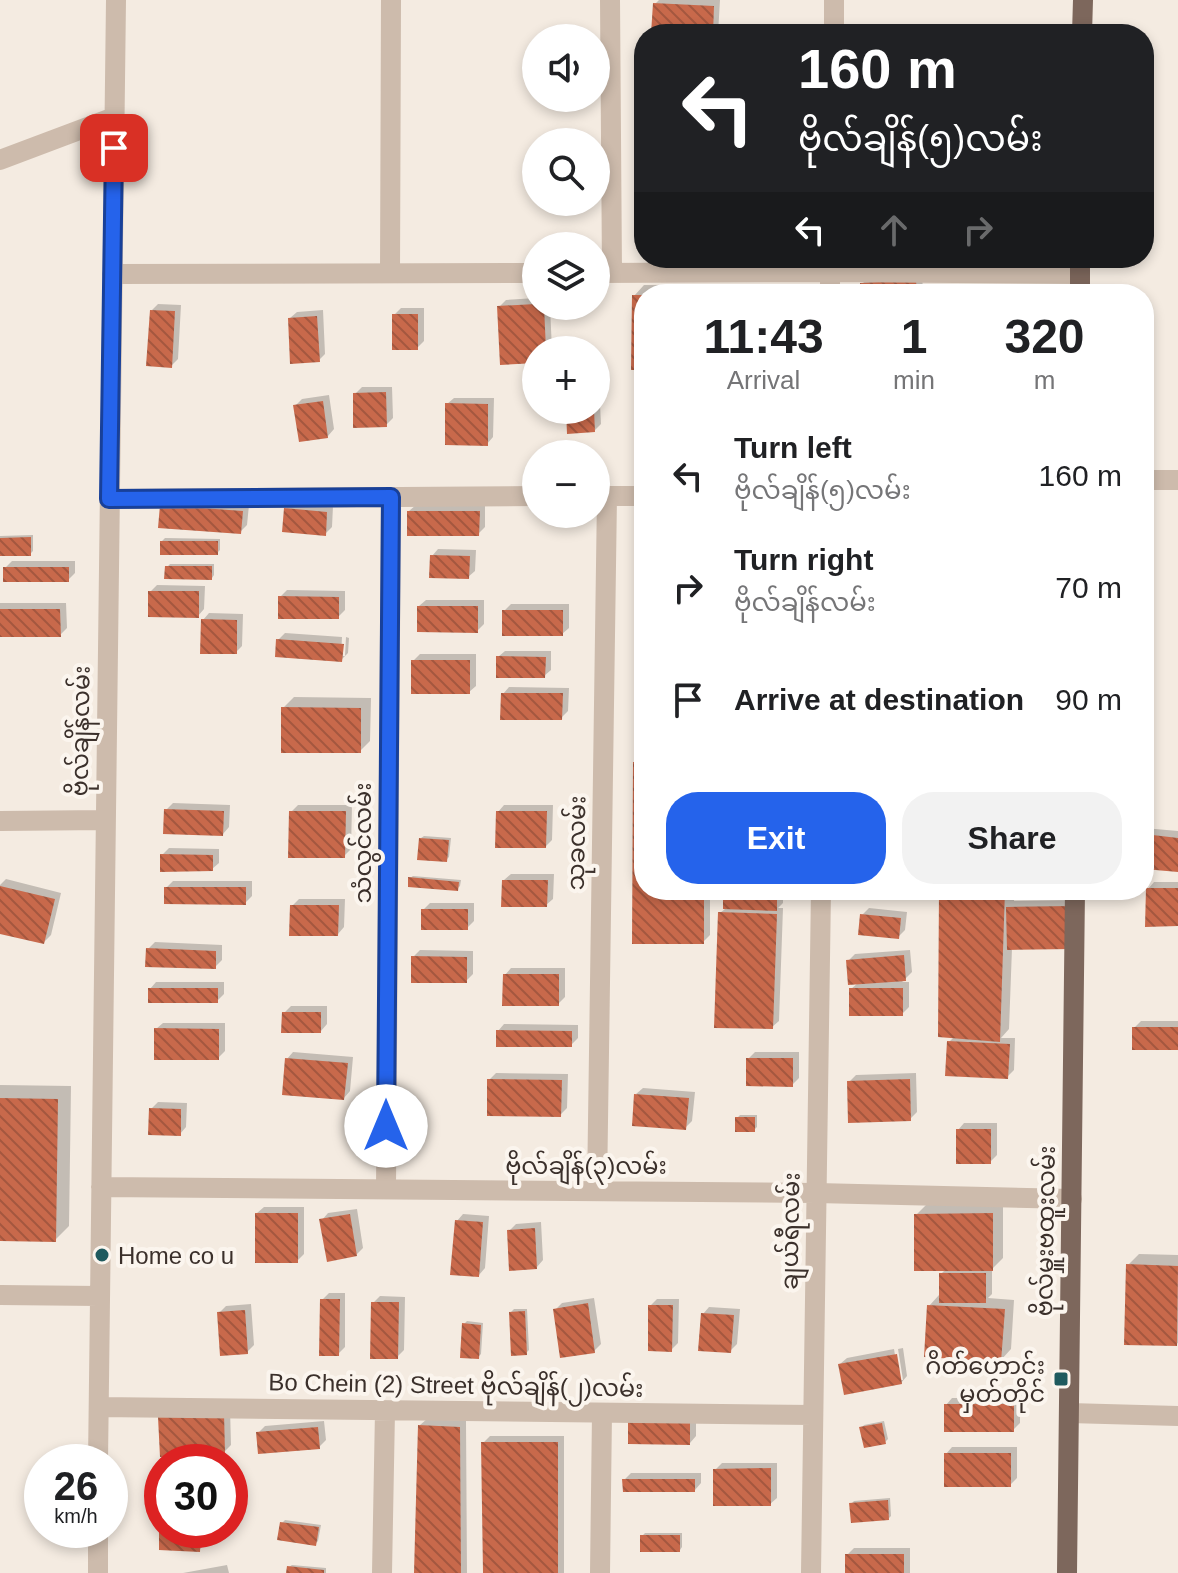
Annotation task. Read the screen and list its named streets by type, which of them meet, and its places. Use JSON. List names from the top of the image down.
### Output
{
  "streets": {
    "main road": ["ဗိုလ်မှူးဗထူးလမ်း"],
    "street": [
      "ဗိုလ်ချိန်လမ်း",
      "သံလွင်လမ်း",
      "သုခလမ်း",
      "ဗိုလ်ချိန်(၃)လမ်း",
      "ချယ်ရီလမ်း",
      "Bo Chein (2) Street ဗိုလ်ချိန်(၂)လမ်း"
    ]
  },
  "crossings": [
    ["ဗိုလ်ချိန်လမ်း", "ဗိုလ်ချိန်(၃)လမ်း"],
    ["ဗိုလ်ချိန်လမ်း", "Bo Chein (2) Street ဗိုလ်ချိန်(၂)လမ်း"],
    ["သံလွင်လမ်း", "ဗိုလ်ချိန်(၃)လမ်း"],
    ["သုခလမ်း", "ဗိုလ်ချိန်(၃)လမ်း"],
    ["ဗိုလ်ချိန်(၃)လမ်း", "ချယ်ရီလမ်း"],
    ["ဗိုလ်ချိန်(၃)လမ်း", "ဗိုလ်မှူးဗထူးလမ်း"],
    ["ချယ်ရီလမ်း", "Bo Chein (2) Street ဗိုလ်ချိန်(၂)လမ်း"]
  ],
  "places": {
    "other": ["Home co u"],
    "transit": ["ဂိတ်ဟောင်း မှတ်တိုင်"]
  },
  "page": {
    "map_buttons": ["+", "−"],
    "turn": ["160 m", "ဗိုလ်ချိန်(၅)လမ်း"],
    "eta": [
      "11:43",
      "Arrival",
      "1",
      "min",
      "320",
      "m"
    ],
    "list": [
      {
        "name": "Turn left",
        "note": "ဗိုလ်ချိန်(၅)လမ်း",
        "value": "160 m"
      },
      {
        "name": "Turn right",
        "note": "ဗိုလ်ချိန်လမ်း",
        "value": "70 m"
      },
      {
        "name": "Arrive at destination",
        "value": "90 m"
      }
    ],
    "buttons": ["Exit", "Share"],
    "speed": "26 km/h",
    "limit": "30"
  }
}
